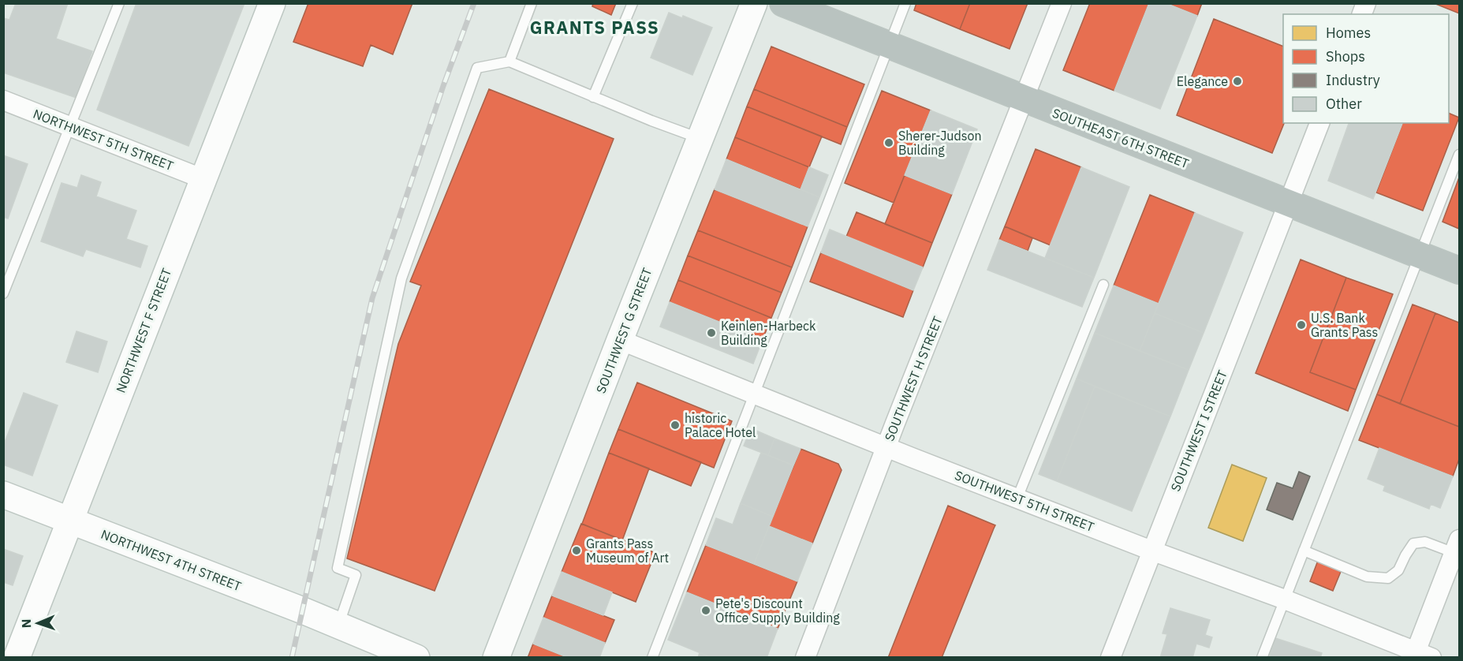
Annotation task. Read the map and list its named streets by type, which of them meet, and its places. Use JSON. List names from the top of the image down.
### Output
{
  "streets": {
    "highway": ["SOUTHEAST 6TH STREET"],
    "street": [
      "NORTHWEST 5TH STREET",
      "NORTHWEST F STREET",
      "SOUTHWEST G STREET",
      "SOUTHWEST H STREET",
      "SOUTHWEST I STREET",
      "SOUTHWEST 5TH STREET",
      "NORTHWEST 4TH STREET"
    ]
  },
  "crossings": [
    ["SOUTHEAST 6TH STREET", "SOUTHWEST H STREET"],
    ["SOUTHEAST 6TH STREET", "SOUTHWEST I STREET"],
    ["NORTHWEST 5TH STREET", "NORTHWEST F STREET"],
    ["NORTHWEST F STREET", "NORTHWEST 4TH STREET"],
    ["SOUTHWEST G STREET", "SOUTHWEST 5TH STREET"],
    ["SOUTHWEST H STREET", "SOUTHWEST 5TH STREET"],
    ["SOUTHWEST I STREET", "SOUTHWEST 5TH STREET"]
  ],
  "districts": ["GRANTS PASS"],
  "places": [
    "Elegance",
    "Sherer-Judson Building",
    "U.S. Bank Grants Pass",
    "Keinlen-Harbeck Building",
    "historic Palace Hotel",
    "Grants Pass Museum of Art",
    "Pete's Discount Office Supply Building"
  ],
  "legend": [
    "Homes",
    "Shops",
    "Industry",
    "Other"
  ],
  "north": "left"
}
